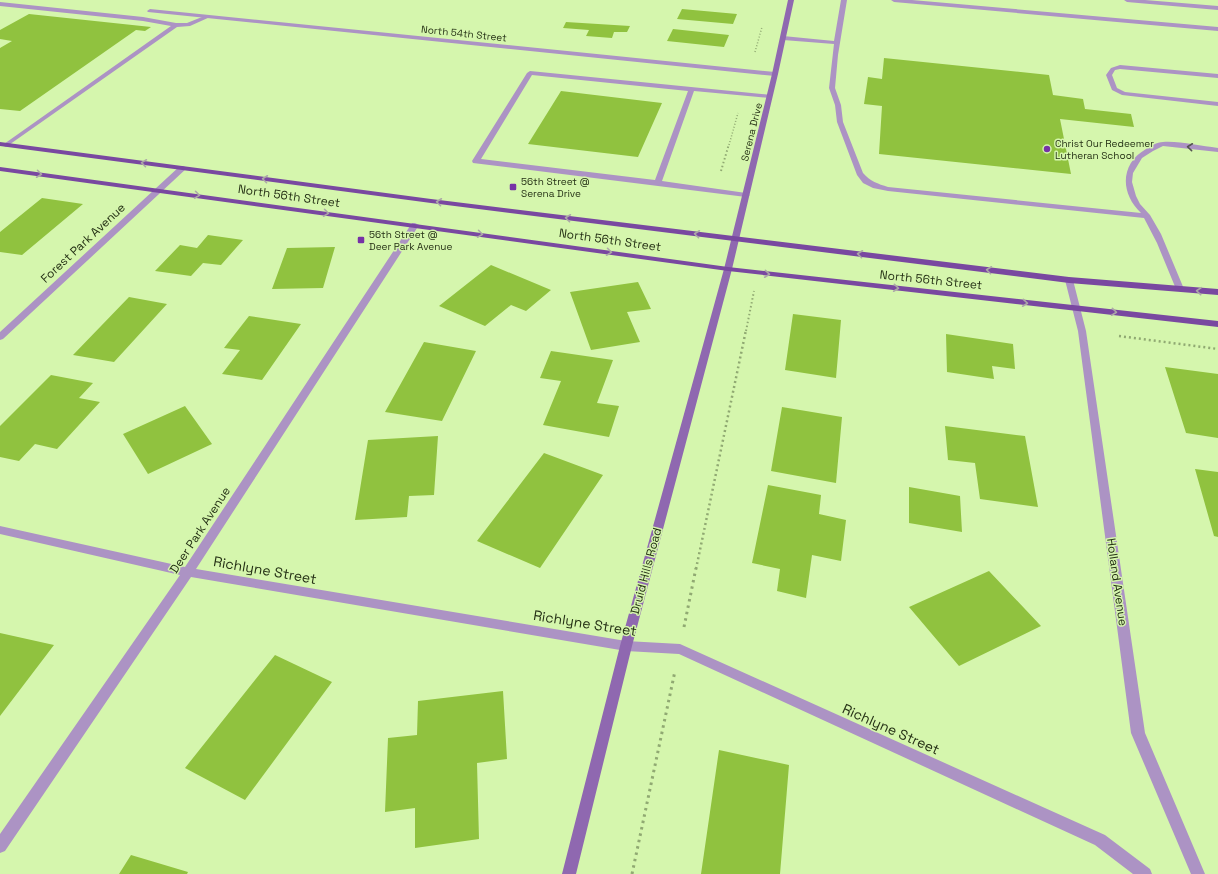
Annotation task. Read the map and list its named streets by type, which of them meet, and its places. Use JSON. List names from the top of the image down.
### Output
{
  "streets": {
    "main road": ["North 56th Street"],
    "street": [
      "North 54th Street",
      "Serena Drive",
      "Forest Park Avenue",
      "Deer Park Avenue",
      "Richlyne Street",
      "Druid Hills Road",
      "Holland Avenue"
    ]
  },
  "crossings": [
    ["North 54th Street", "Serena Drive"],
    ["Serena Drive", "North 56th Street"],
    ["Serena Drive", "Druid Hills Road"],
    ["North 56th Street", "Forest Park Avenue"],
    ["North 56th Street", "Deer Park Avenue"],
    ["North 56th Street", "Druid Hills Road"],
    ["North 56th Street", "Holland Avenue"],
    ["Deer Park Avenue", "Richlyne Street"],
    ["Richlyne Street", "Druid Hills Road"]
  ],
  "places": {
    "other": ["Christ Our Redeemer Lutheran School"],
    "transit": ["56th Street @ Serena Drive", "56th Street @ Deer Park Avenue"]
  }
}
